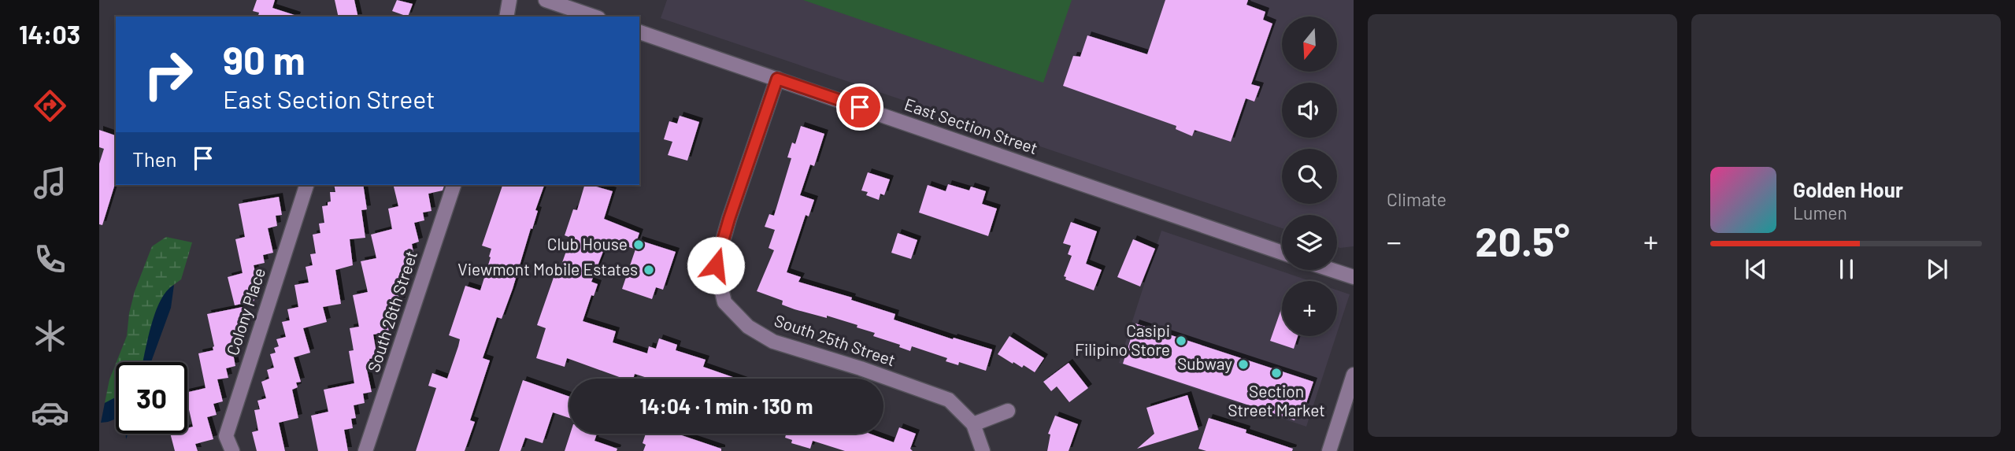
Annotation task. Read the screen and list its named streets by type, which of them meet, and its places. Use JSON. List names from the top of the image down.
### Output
{
  "streets": {
    "street": [
      "East Section Street",
      "Colony Place",
      "South 26th Street",
      "South 25th Street"
    ]
  },
  "crossings": [
    ["East Section Street", "South 25th Street"]
  ],
  "places": [
    "Club House",
    "Viewmont Mobile Estates",
    "Casipi Filipino Store",
    "Subway",
    "Section Street Market"
  ],
  "north": "bottom",
  "page": {
    "tabs": "14:03",
    "tile": "Climate",
    "map_buttons": "+",
    "turn": ["90 m", "East Section Street"],
    "then": "Then",
    "song": ["Golden Hour", "Lumen"],
    "heat": ["−", "20.5°", "+"],
    "limit": "30",
    "trip": "14:04 · 1 min · 130 m"
  }
}
